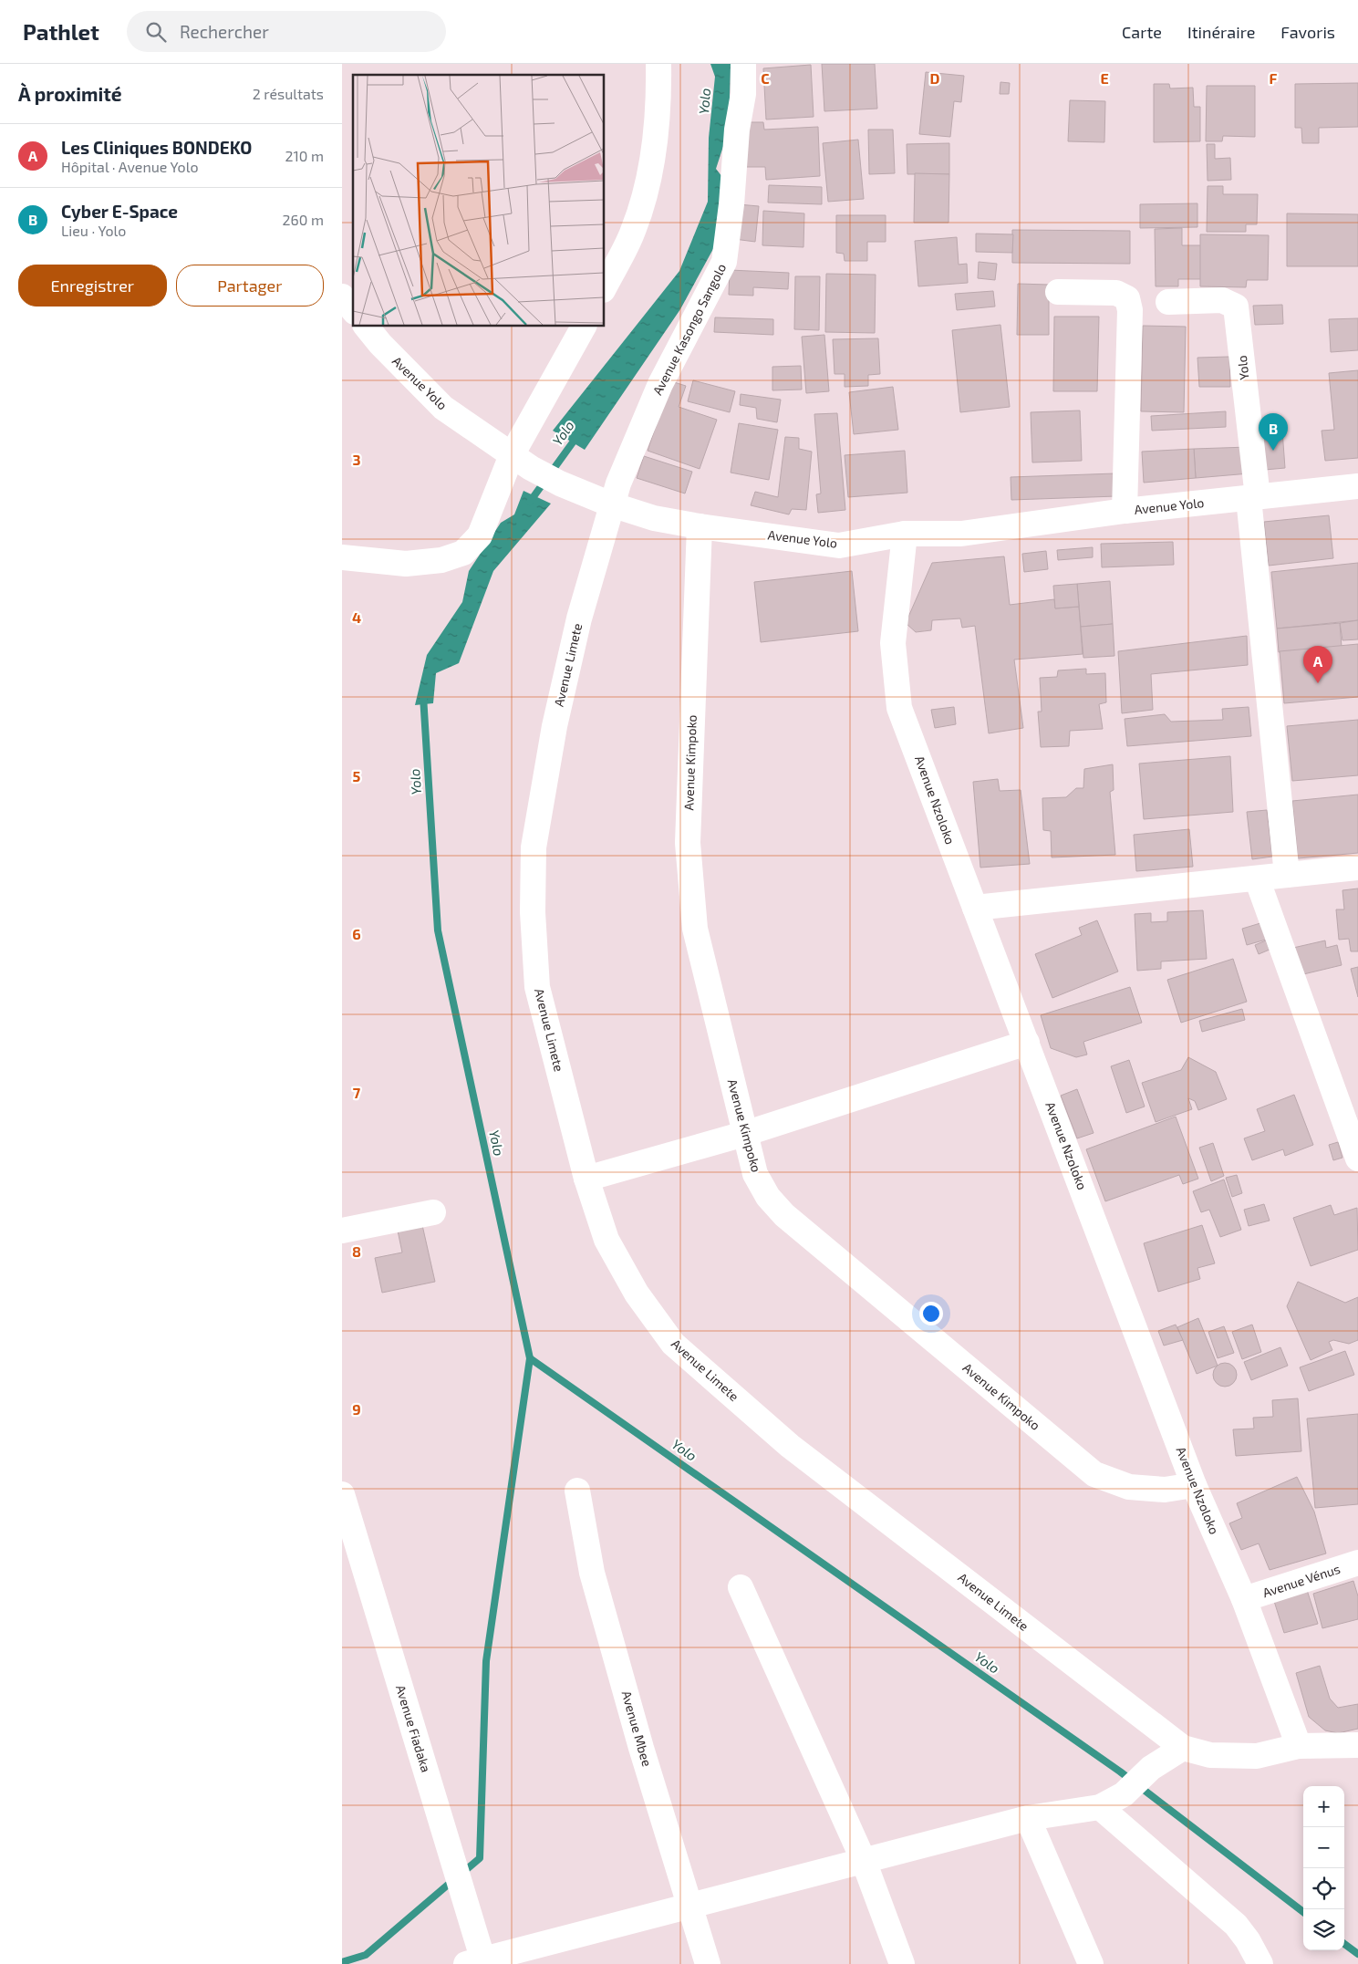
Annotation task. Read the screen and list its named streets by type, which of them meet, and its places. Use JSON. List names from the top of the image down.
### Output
{
  "streets": {
    "street": [
      "Avenue Kasongo Sangolo",
      "Yolo",
      "Avenue Yolo",
      "Avenue Limete",
      "Avenue Kimpoko",
      "Avenue Nzoloko",
      "Avenue Vénus",
      "Avenue Fiadaka",
      "Avenue Mbee"
    ]
  },
  "crossings": [
    ["Avenue Kasongo Sangolo", "Avenue Yolo"],
    ["Avenue Kasongo Sangolo", "Avenue Limete"],
    ["Yolo", "Avenue Yolo"],
    ["Avenue Yolo", "Avenue Limete"],
    ["Avenue Yolo", "Avenue Kimpoko"],
    ["Avenue Yolo", "Avenue Nzoloko"],
    ["Avenue Limete", "Avenue Nzoloko"],
    ["Avenue Kimpoko", "Avenue Nzoloko"],
    ["Avenue Nzoloko", "Avenue Vénus"]
  ],
  "water": ["Yolo"],
  "page": {
    "header": "Pathlet",
    "search": "Rechercher",
    "nav": ["Carte", "Itinéraire", "Favoris"],
    "heading": ["À proximité", "2 résultats"],
    "list": [
      {
        "mark": "A",
        "name": "Les Cliniques BONDEKO",
        "note": "Hôpital · Avenue Yolo",
        "value": "210 m"
      },
      {
        "mark": "B",
        "name": "Cyber E-Space",
        "note": "Lieu · Yolo",
        "value": "260 m"
      }
    ],
    "buttons": ["Enregistrer", "Partager"],
    "pins": ["B", "A"],
    "map_buttons": ["+", "−"]
  },
  "grid": {
    "columns": [
      "C",
      "D",
      "E",
      "F"
    ],
    "rows": [
      "3",
      "4",
      "5",
      "6",
      "7",
      "8",
      "9"
    ]
  }
}
